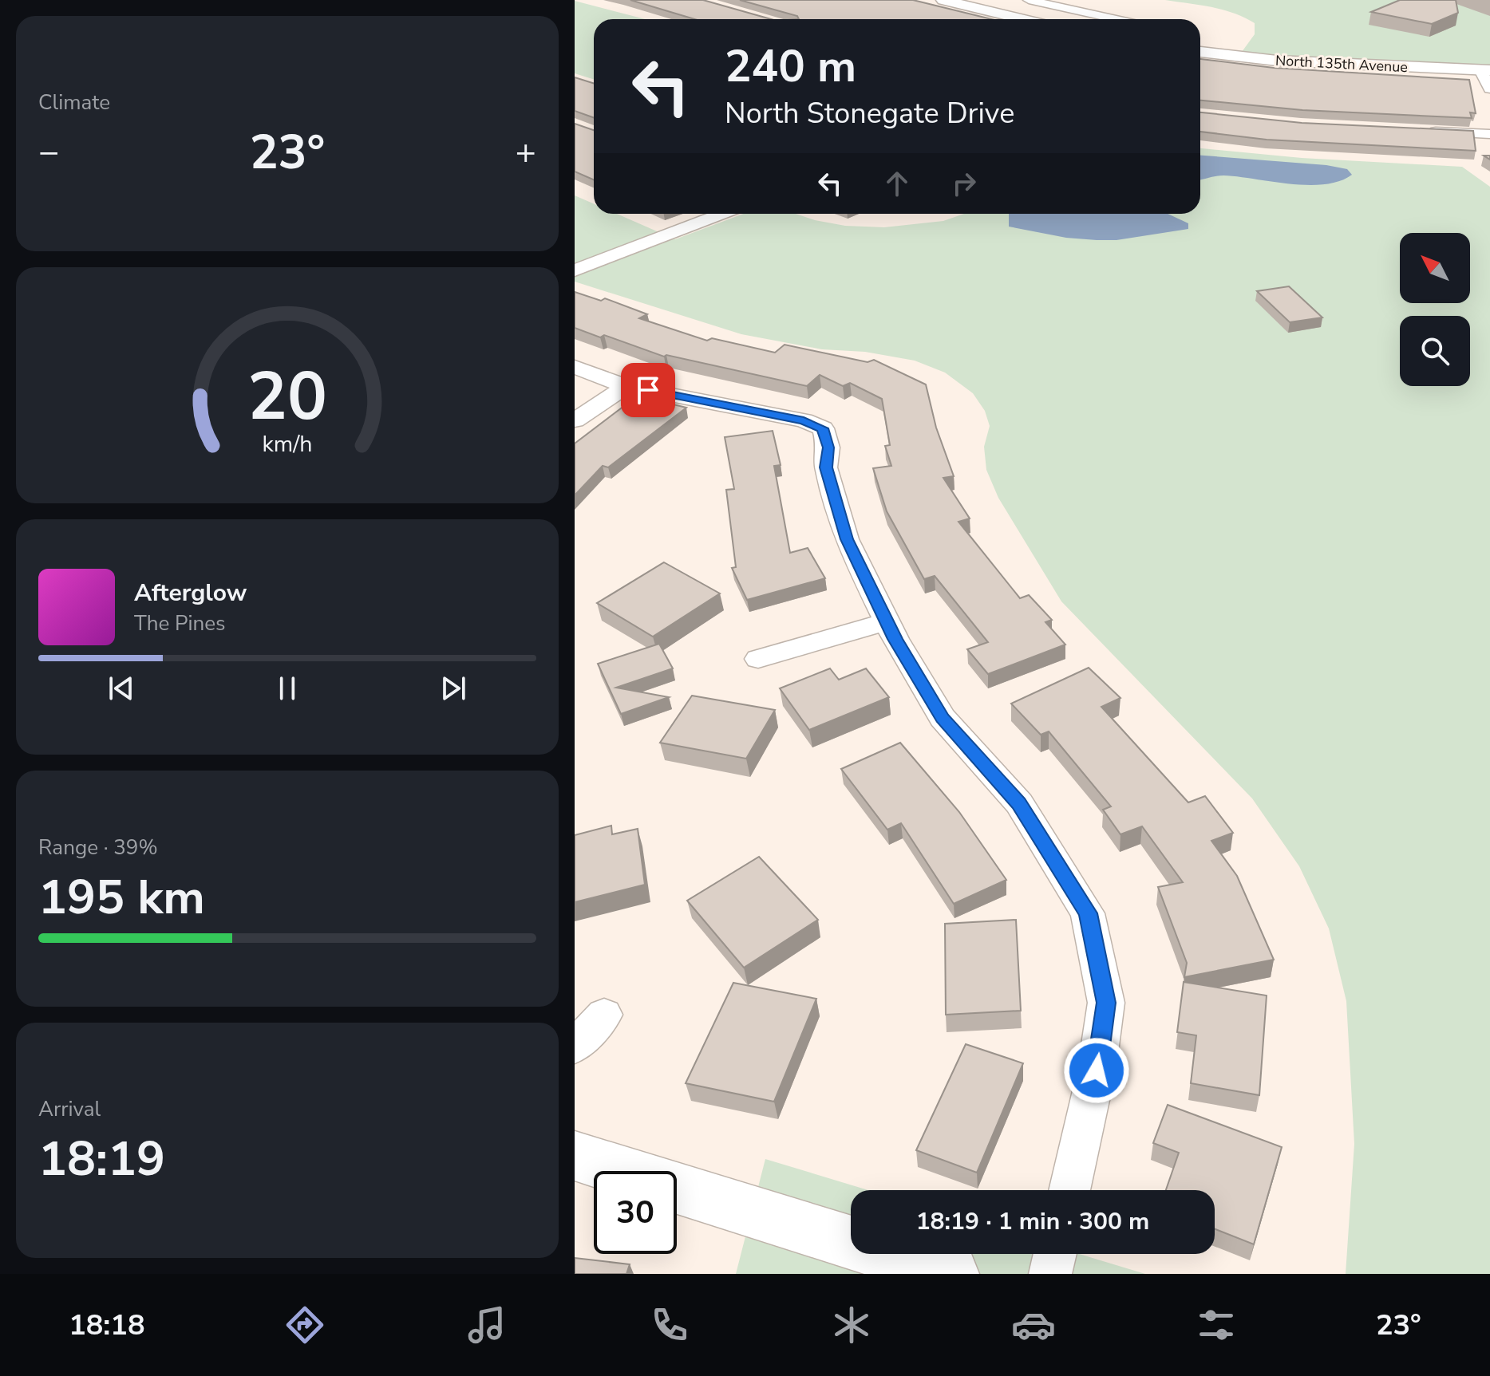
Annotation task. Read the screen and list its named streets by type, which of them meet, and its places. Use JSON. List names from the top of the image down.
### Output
{
  "streets": {
    "street": ["North 135th Avenue"]
  },
  "north": "top left",
  "page": {
    "tile": [
      "Climate",
      ["Range · 39%", "195 km"],
      ["Arrival", "18:19"]
    ],
    "turn": ["240 m", "North Stonegate Drive"],
    "heat": ["−", "23°", "+"],
    "song": ["Afterglow", "The Pines"],
    "limit": "30",
    "trip": "18:19 · 1 min · 300 m",
    "tabs": ["18:18", "23°"],
    "gauge": ["20", "km/h"]
  }
}
